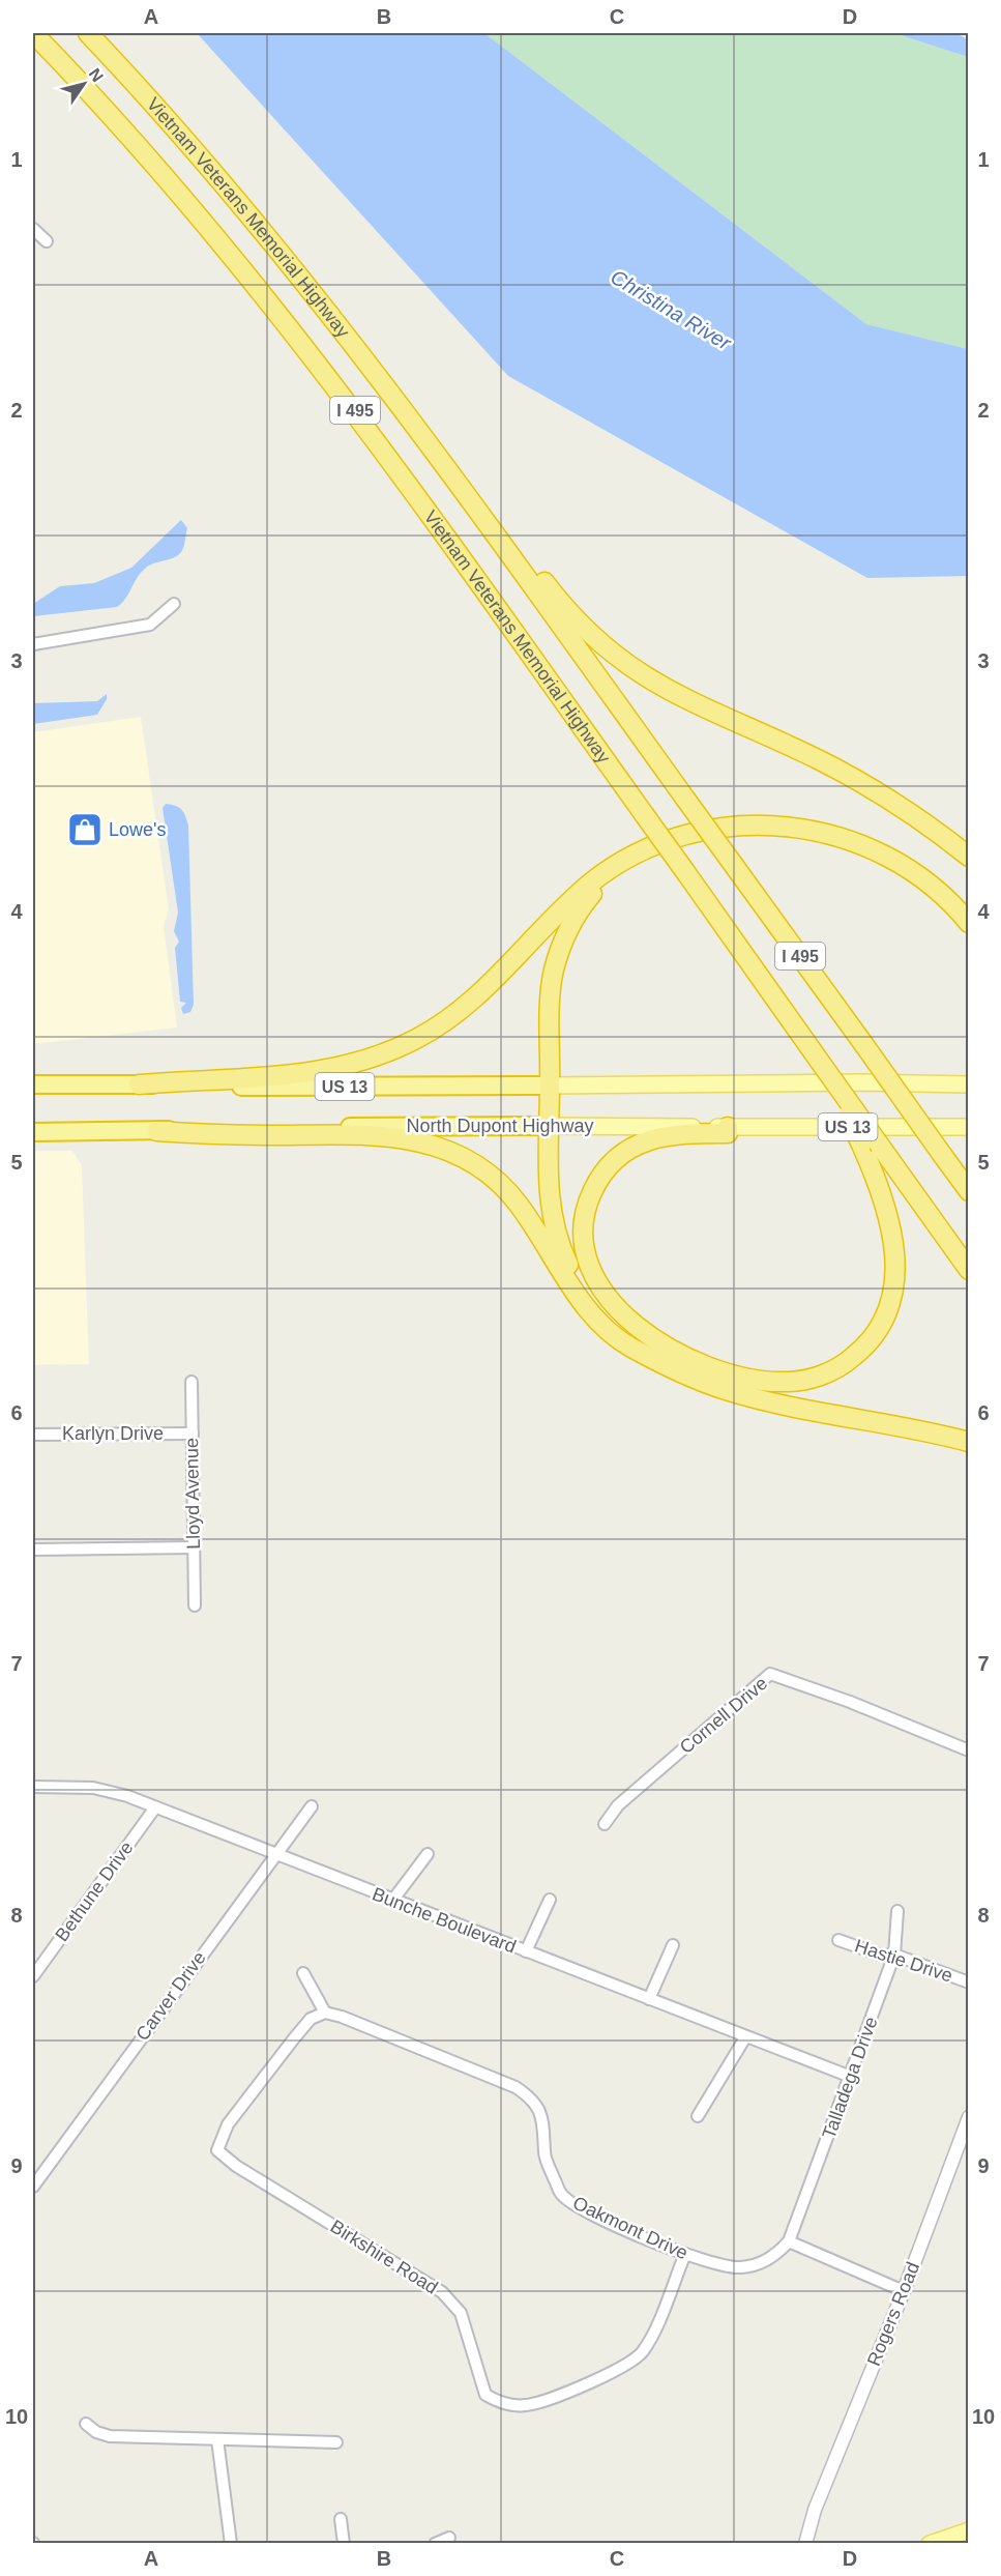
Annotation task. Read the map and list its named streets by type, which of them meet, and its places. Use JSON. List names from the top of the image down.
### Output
{
  "streets": {
    "highway": [
      "Vietnam Veterans Memorial Highway",
      "I 495",
      "US 13",
      "North Dupont Highway"
    ],
    "street": [
      "Karlyn Drive",
      "Lloyd Avenue",
      "Cornell Drive",
      "Bethune Drive",
      "Bunche Boulevard",
      "Hastie Drive",
      "Carver Drive",
      "Talladega Drive",
      "Oakmont Drive",
      "Birkshire Road",
      "Rogers Road"
    ]
  },
  "crossings": [
    ["Karlyn Drive", "Lloyd Avenue"],
    ["Bethune Drive", "Bunche Boulevard"],
    ["Bunche Boulevard", "Carver Drive"],
    ["Bunche Boulevard", "Talladega Drive"],
    ["Hastie Drive", "Talladega Drive"],
    ["Talladega Drive", "Oakmont Drive"],
    ["Oakmont Drive", "Birkshire Road"]
  ],
  "water": ["Christina River"],
  "places": {
    "shop": ["Lowe's"]
  },
  "north": "top right",
  "grid": {
    "columns": [
      "A",
      "B",
      "C",
      "D"
    ],
    "rows": [
      "1",
      "2",
      "3",
      "4",
      "5",
      "6",
      "7",
      "8",
      "9",
      "10"
    ]
  }
}
